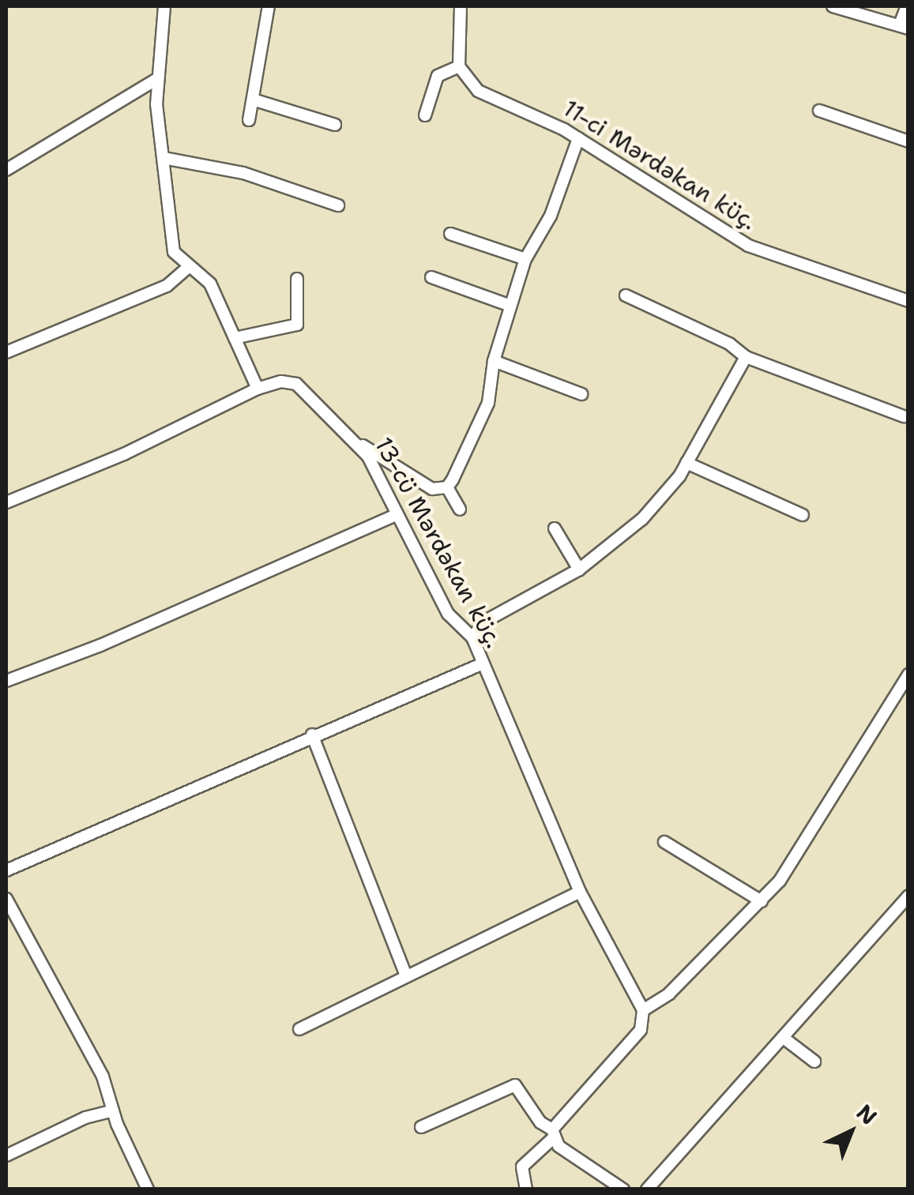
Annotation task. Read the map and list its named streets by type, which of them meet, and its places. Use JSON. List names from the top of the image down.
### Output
{
  "streets": {
    "street": ["11-ci Mərdəkan küç.", "13-cü Mərdəkan küç."]
  },
  "north": "top right"
}
